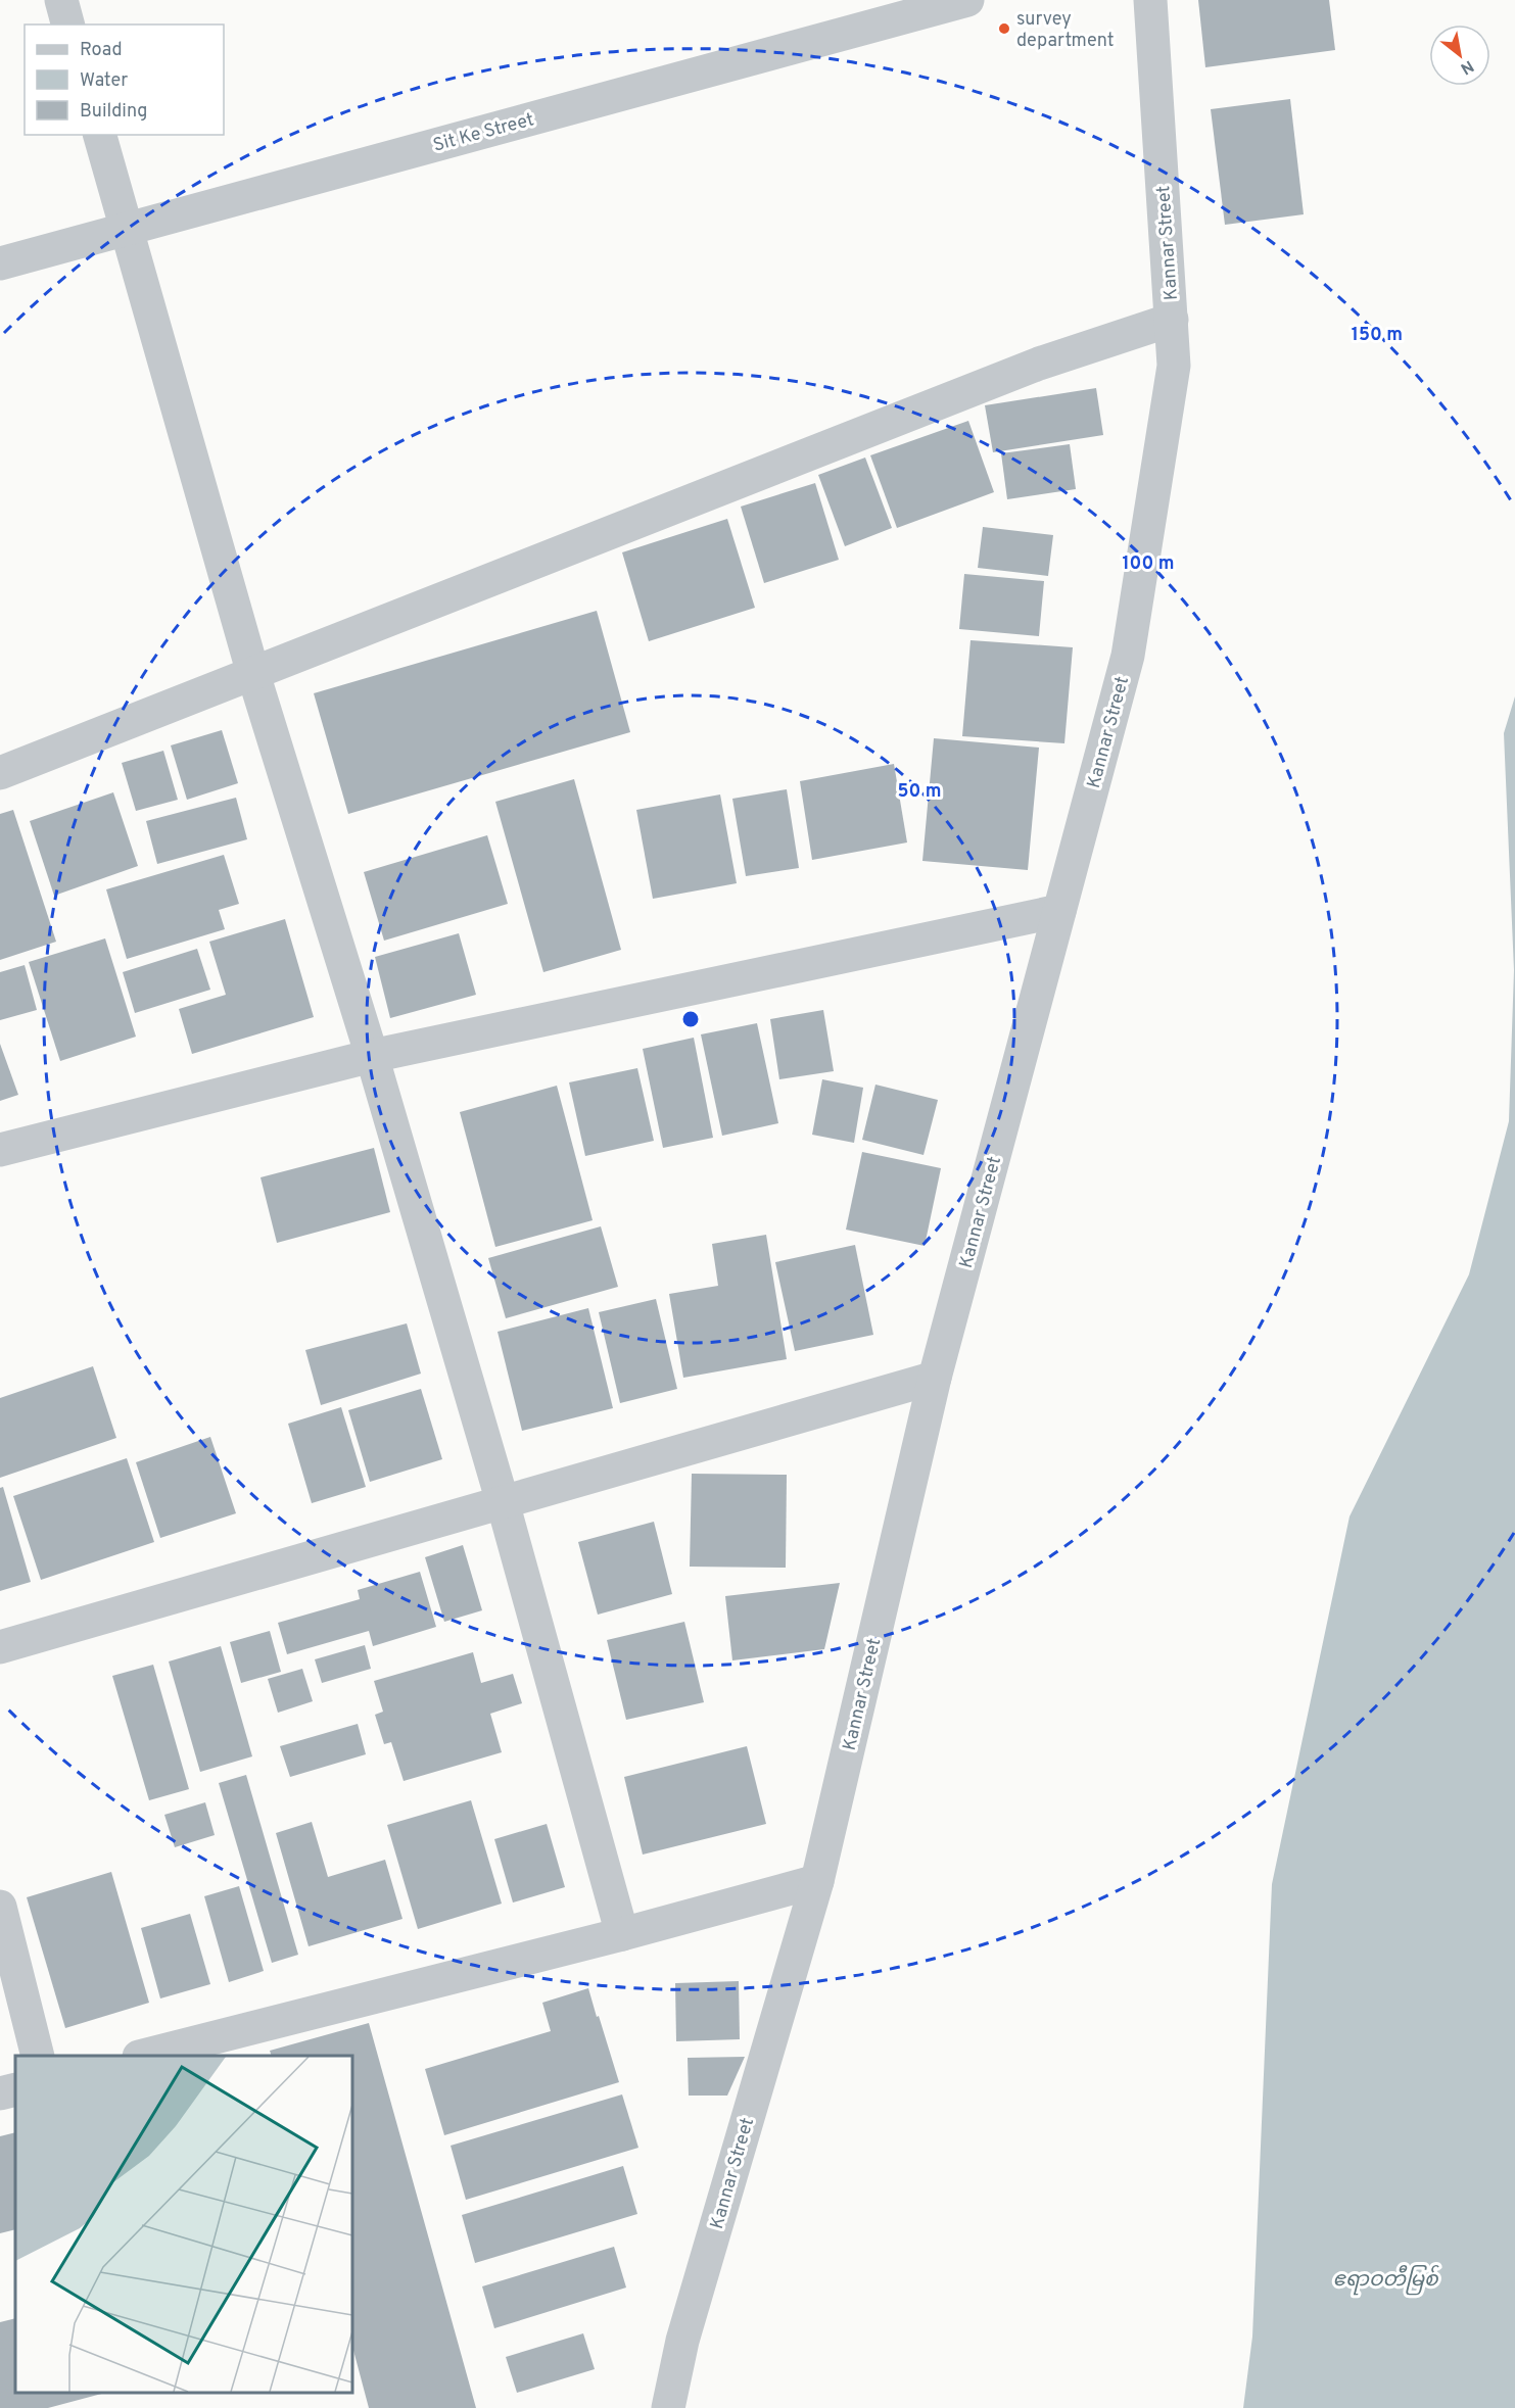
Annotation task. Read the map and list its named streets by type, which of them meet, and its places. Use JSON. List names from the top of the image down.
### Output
{
  "streets": {
    "street": ["Sit Ke Street", "Kannar Street"]
  },
  "water": ["ဧရာဝတီမြစ်"],
  "places": ["survey department"],
  "legend": ["Road", "Water", "Building"],
  "north": "bottom right",
  "rings": ["150 m", "100 m", "50 m"]
}
